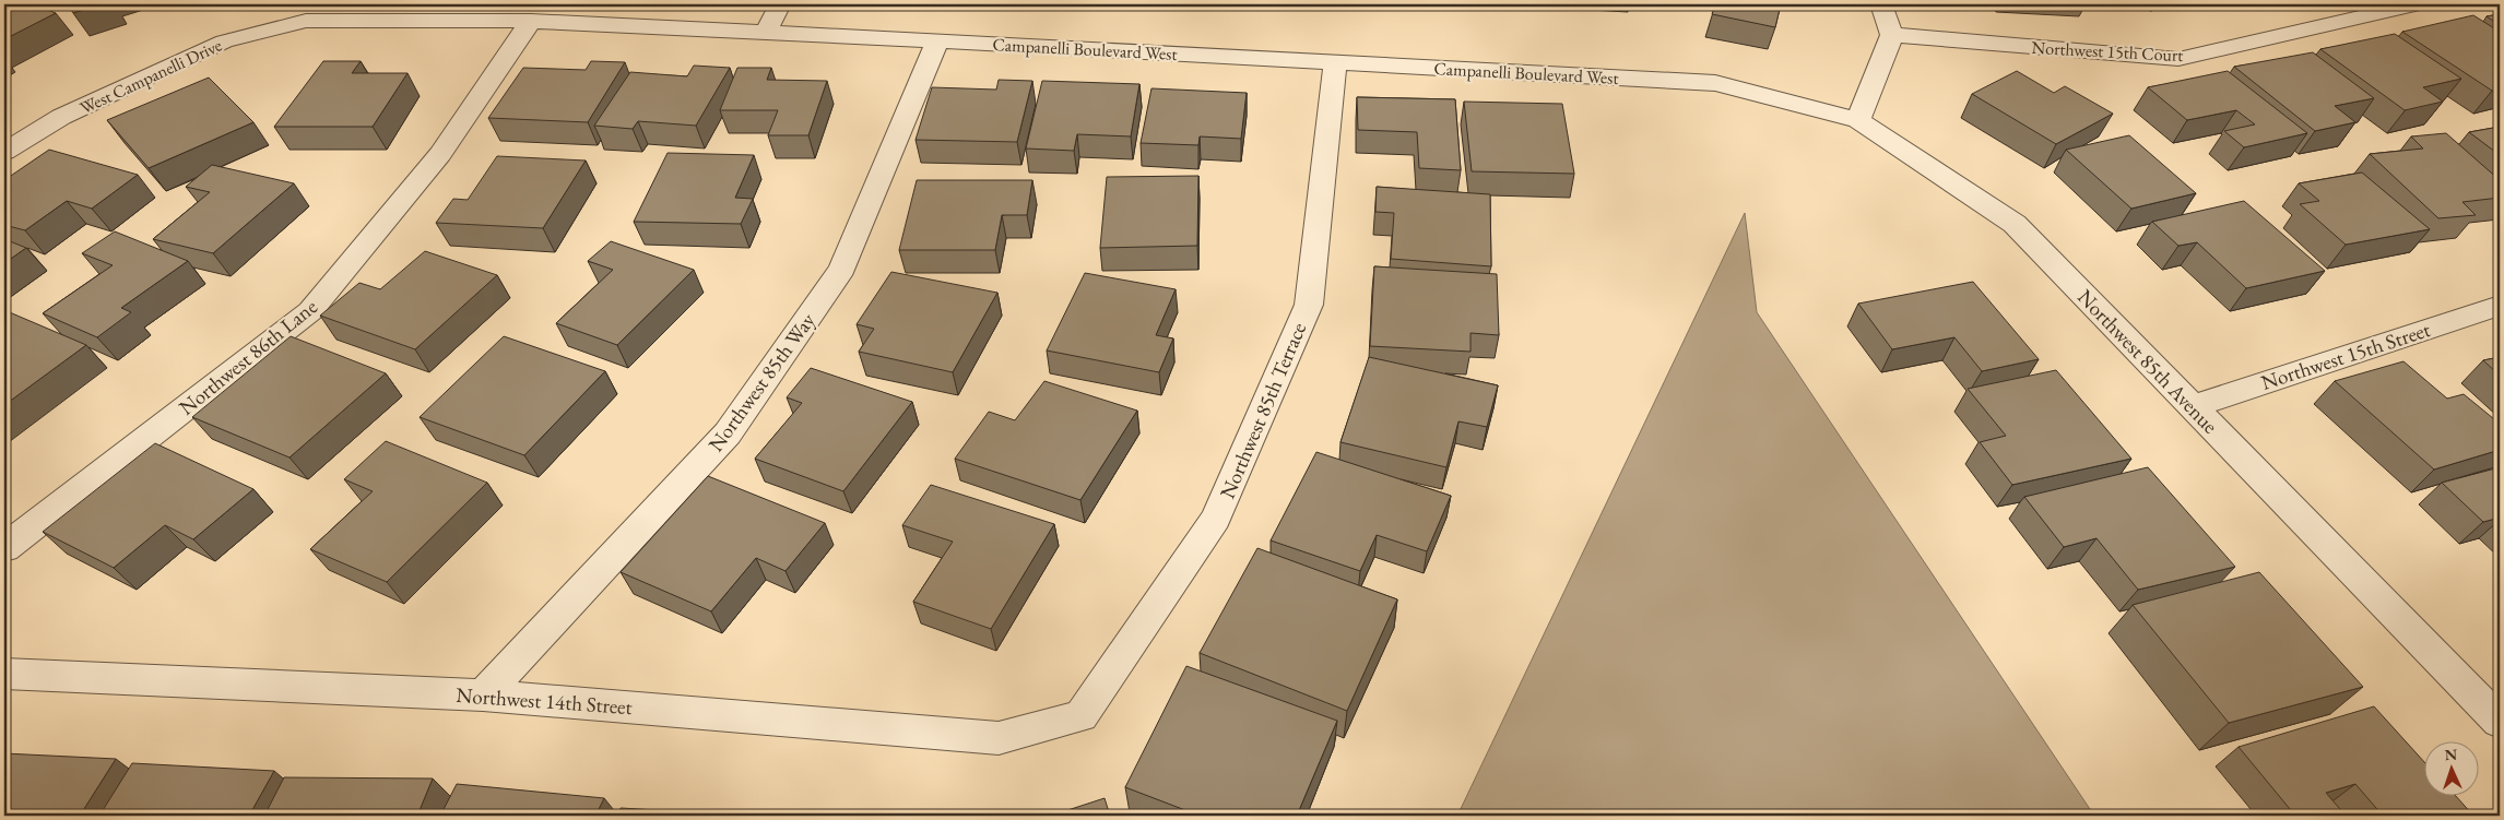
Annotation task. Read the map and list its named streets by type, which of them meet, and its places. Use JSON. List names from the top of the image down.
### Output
{
  "streets": {
    "street": [
      "Campanelli Boulevard West",
      "Northwest 15th Court",
      "West Campanelli Drive",
      "Northwest 15th Street",
      "Northwest 86th Lane",
      "Northwest 85th Avenue",
      "Northwest 85th Way",
      "Northwest 85th Terrace",
      "Northwest 14th Street"
    ]
  },
  "crossings": [
    ["Campanelli Boulevard West", "West Campanelli Drive"],
    ["Campanelli Boulevard West", "Northwest 86th Lane"],
    ["Campanelli Boulevard West", "Northwest 85th Avenue"],
    ["Campanelli Boulevard West", "Northwest 85th Way"],
    ["Campanelli Boulevard West", "Northwest 85th Terrace"],
    ["Northwest 15th Street", "Northwest 85th Avenue"],
    ["Northwest 85th Way", "Northwest 14th Street"],
    ["Northwest 85th Terrace", "Northwest 14th Street"]
  ],
  "north": "top"
}
